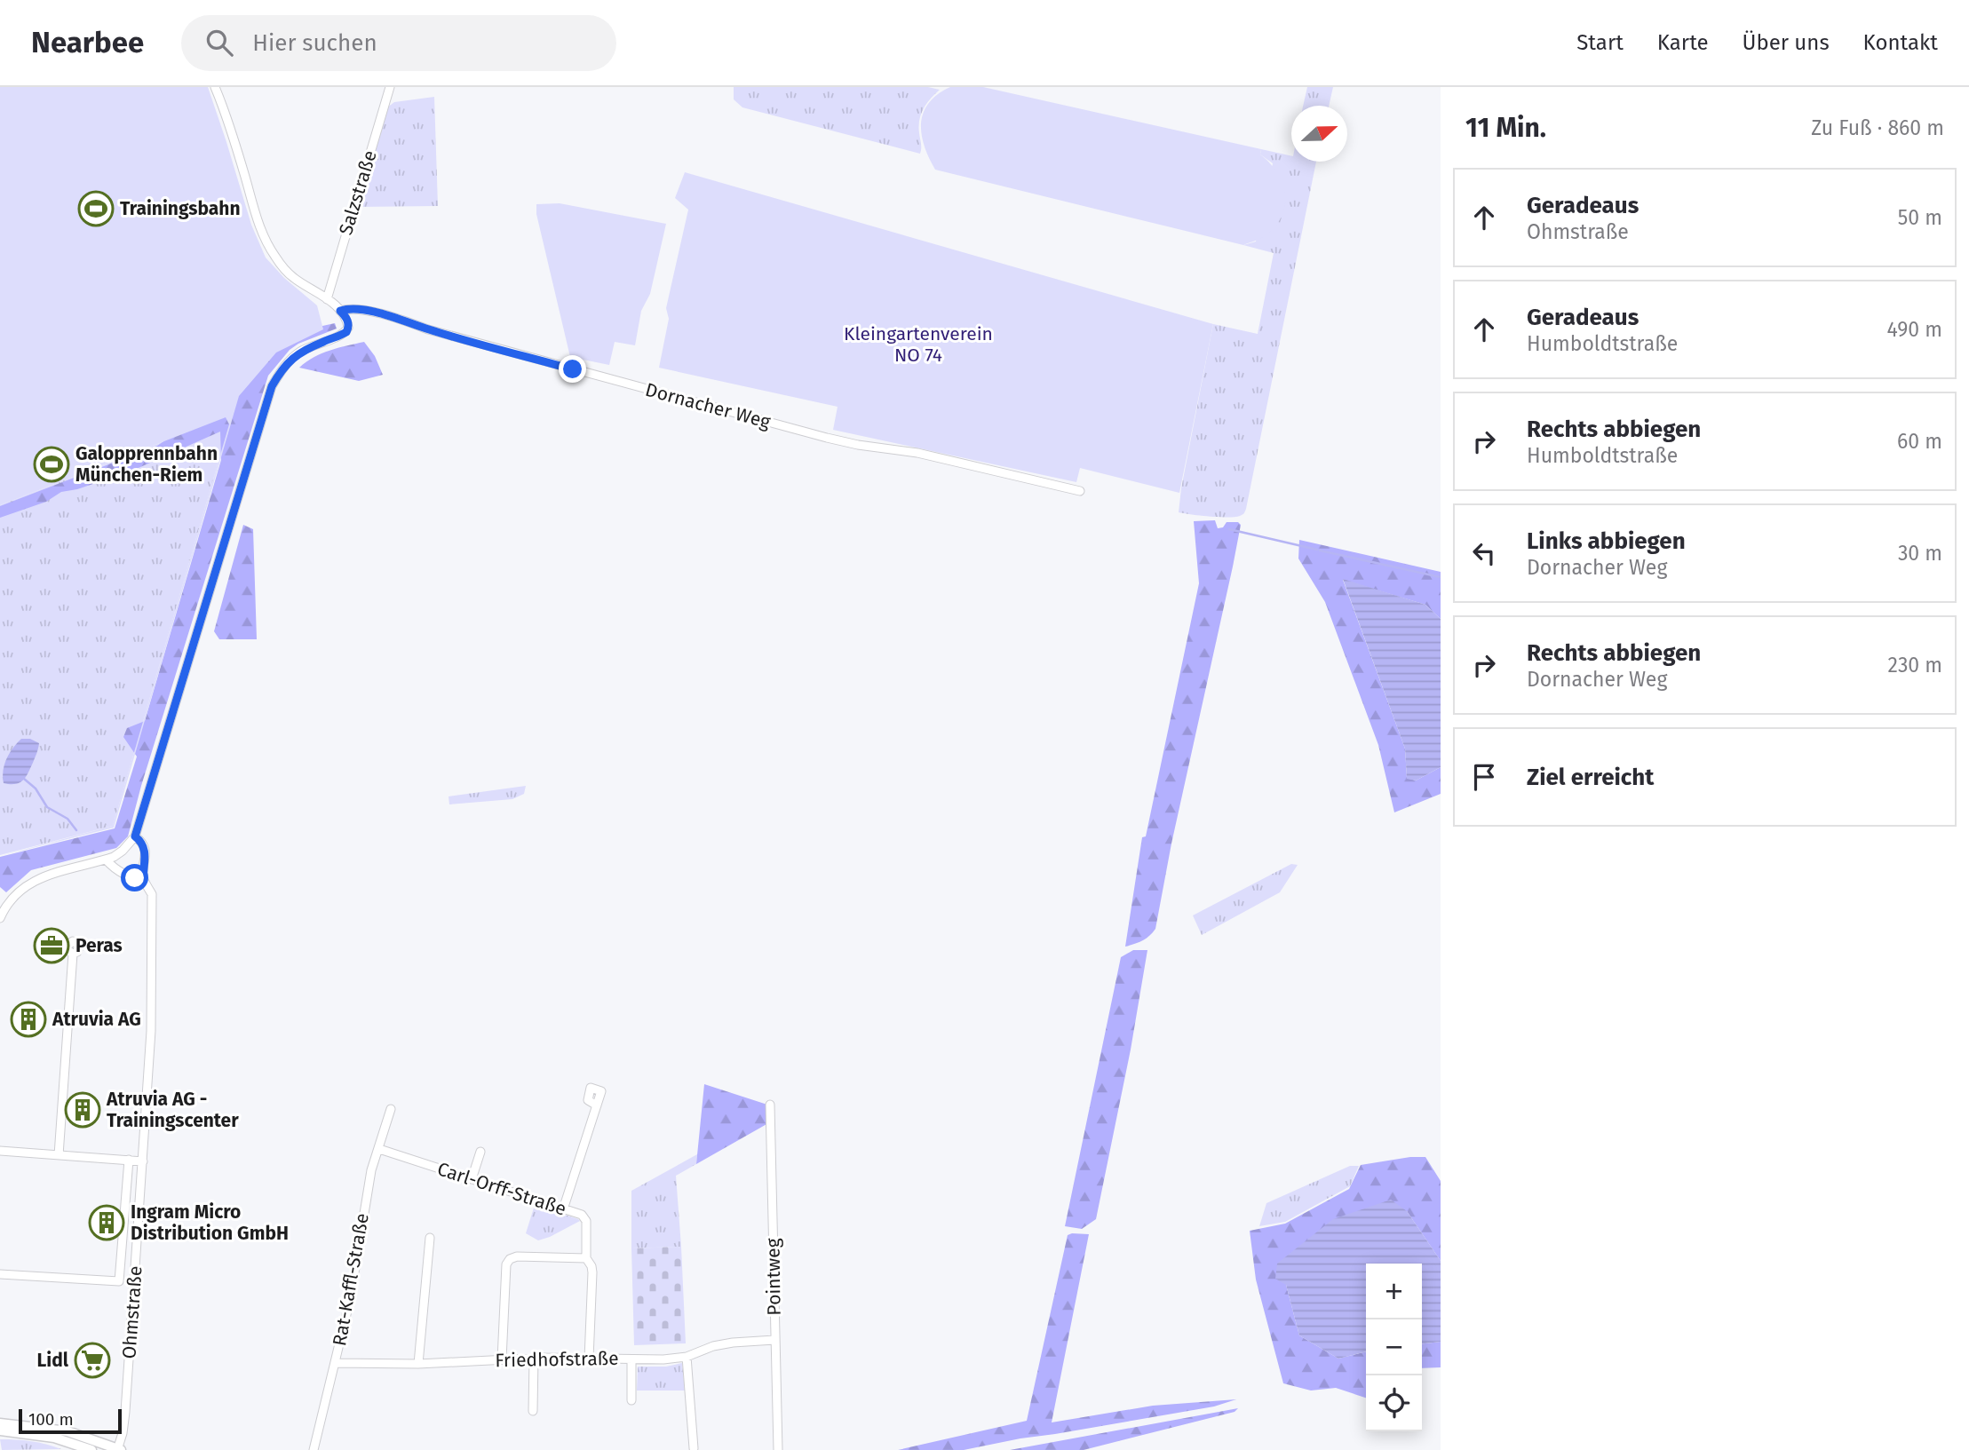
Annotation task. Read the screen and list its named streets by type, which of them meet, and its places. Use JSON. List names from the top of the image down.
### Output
{
  "streets": {
    "street": [
      "Salzstraße",
      "Dornacher Weg",
      "Carl-Orff-Straße",
      "Pointweg",
      "Rat-Kaffl-Straße",
      "Ohmstraße",
      "Friedhofstraße"
    ]
  },
  "crossings": [
    ["Carl-Orff-Straße", "Rat-Kaffl-Straße"],
    ["Pointweg", "Friedhofstraße"],
    ["Rat-Kaffl-Straße", "Friedhofstraße"]
  ],
  "parks": ["Kleingartenverein NO 74"],
  "places": {
    "sports": ["Trainingsbahn", "Galopprennbahn München-Riem"],
    "office": ["Peras"],
    "building": ["Atruvia AG", "Atruvia AG - Trainingscenter", "Ingram Micro Distribution GmbH"],
    "supermarket": ["Lidl"]
  },
  "scale_bar": "100 m",
  "north": "right",
  "page": {
    "header": "Nearbee",
    "search": "Hier suchen",
    "nav": [
      "Start",
      "Karte",
      "Über uns",
      "Kontakt"
    ],
    "heading": ["11 Min.", "Zu Fuß · 860 m"],
    "list": [
      ["Geradeaus", "Ohmstraße", "50 m"],
      ["Geradeaus", "Humboldtstraße", "490 m"],
      ["Rechts abbiegen", "Humboldtstraße", "60 m"],
      ["Links abbiegen", "Dornacher Weg", "30 m"],
      ["Rechts abbiegen", "Dornacher Weg", "230 m"],
      "Ziel erreicht"
    ],
    "map_buttons": ["+", "−"],
    "scale": "100 m"
  }
}
